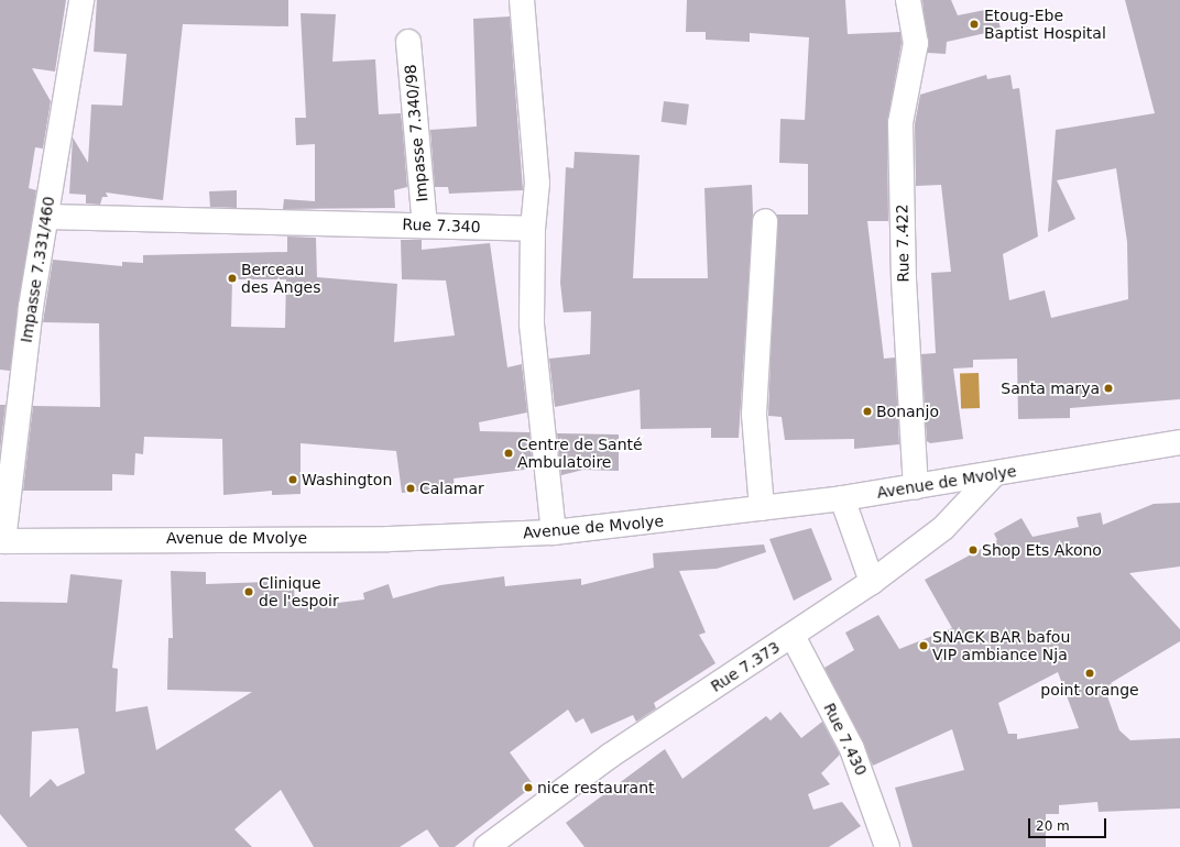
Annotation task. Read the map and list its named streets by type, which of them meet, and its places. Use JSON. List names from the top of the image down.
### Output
{
  "streets": {
    "street": [
      "Impasse 7.340/98",
      "Rue 7.340",
      "Rue 7.422",
      "Impasse 7.331/460",
      "Avenue de Mvolye",
      "Rue 7.373",
      "Rue 7.430"
    ]
  },
  "crossings": [
    ["Impasse 7.340/98", "Rue 7.340"],
    ["Rue 7.340", "Impasse 7.331/460"],
    ["Rue 7.422", "Avenue de Mvolye"],
    ["Impasse 7.331/460", "Avenue de Mvolye"],
    ["Avenue de Mvolye", "Rue 7.373"],
    ["Rue 7.373", "Rue 7.430"]
  ],
  "places": [
    "Etoug-Ebe Baptist Hospital",
    "Berceau des Anges",
    "Santa marya",
    "Bonanjo",
    "Centre de Santé Ambulatoire",
    "Washington",
    "Calamar",
    "Shop Ets Akono",
    "Clinique de l'espoir",
    "SNACK BAR bafou VIP ambiance Nja",
    "point orange",
    "nice restaurant"
  ],
  "scale_bar": "20 m"
}
